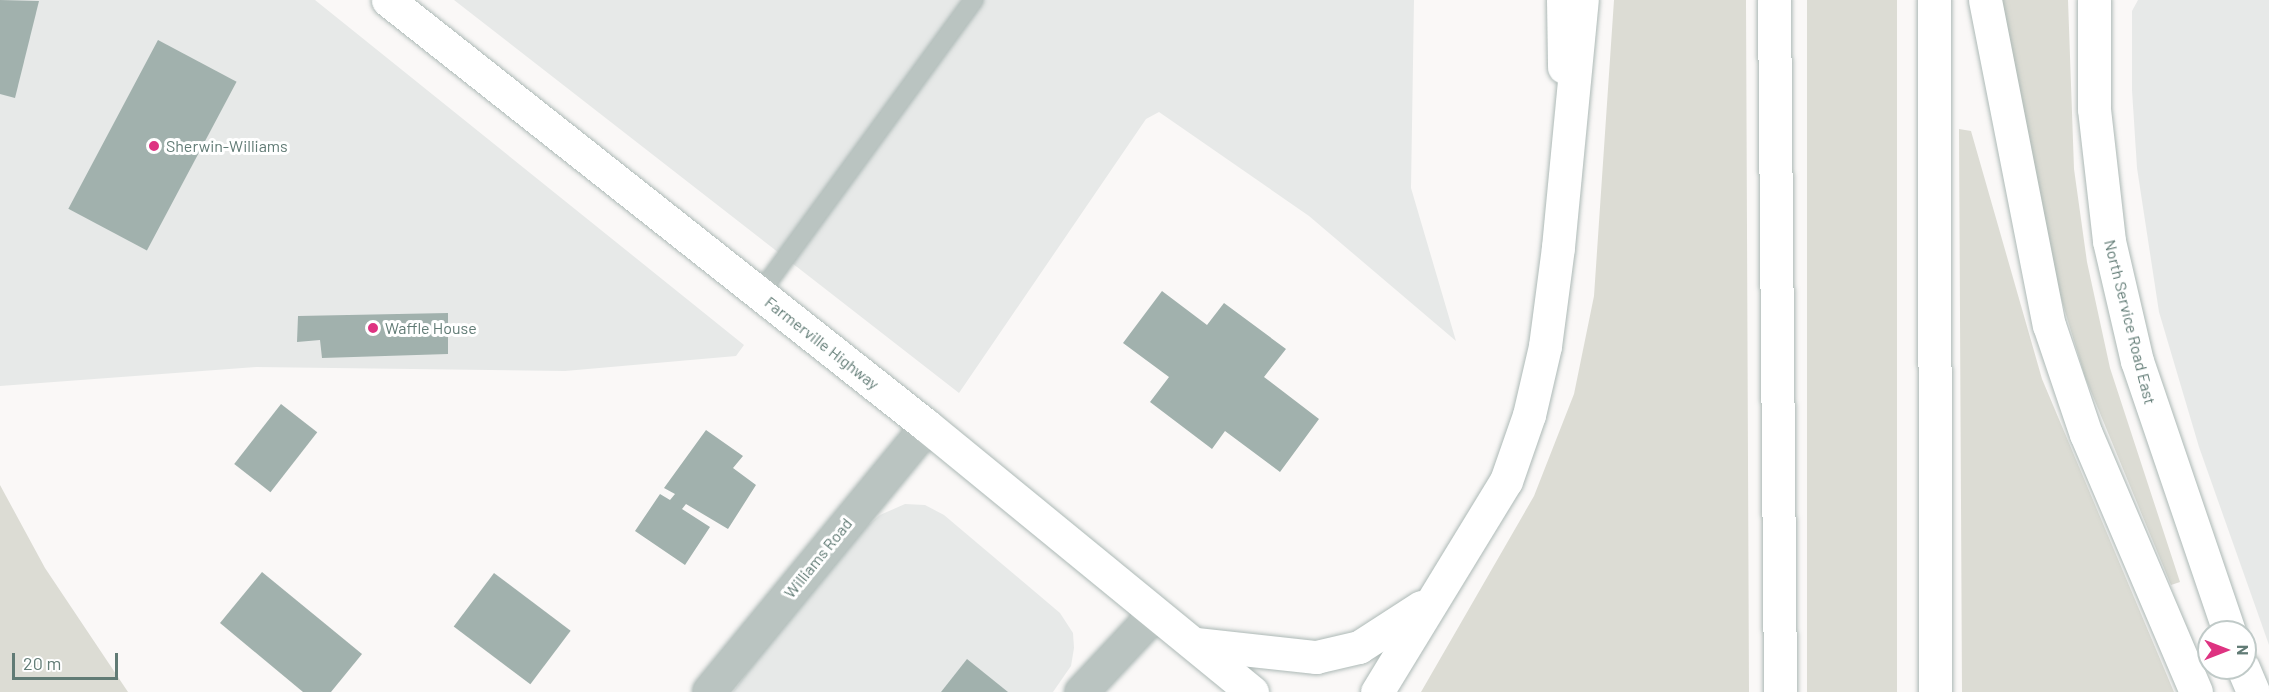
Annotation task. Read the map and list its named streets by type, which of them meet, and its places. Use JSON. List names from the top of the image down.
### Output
{
  "streets": {
    "main road": ["North Service Road East", "Farmerville Highway"],
    "street": ["Williams Road"]
  },
  "crossings": [
    ["Farmerville Highway", "Williams Road"]
  ],
  "places": ["Sherwin-Williams", "Waffle House"],
  "scale_bar": "20 m",
  "north": "right"
}
